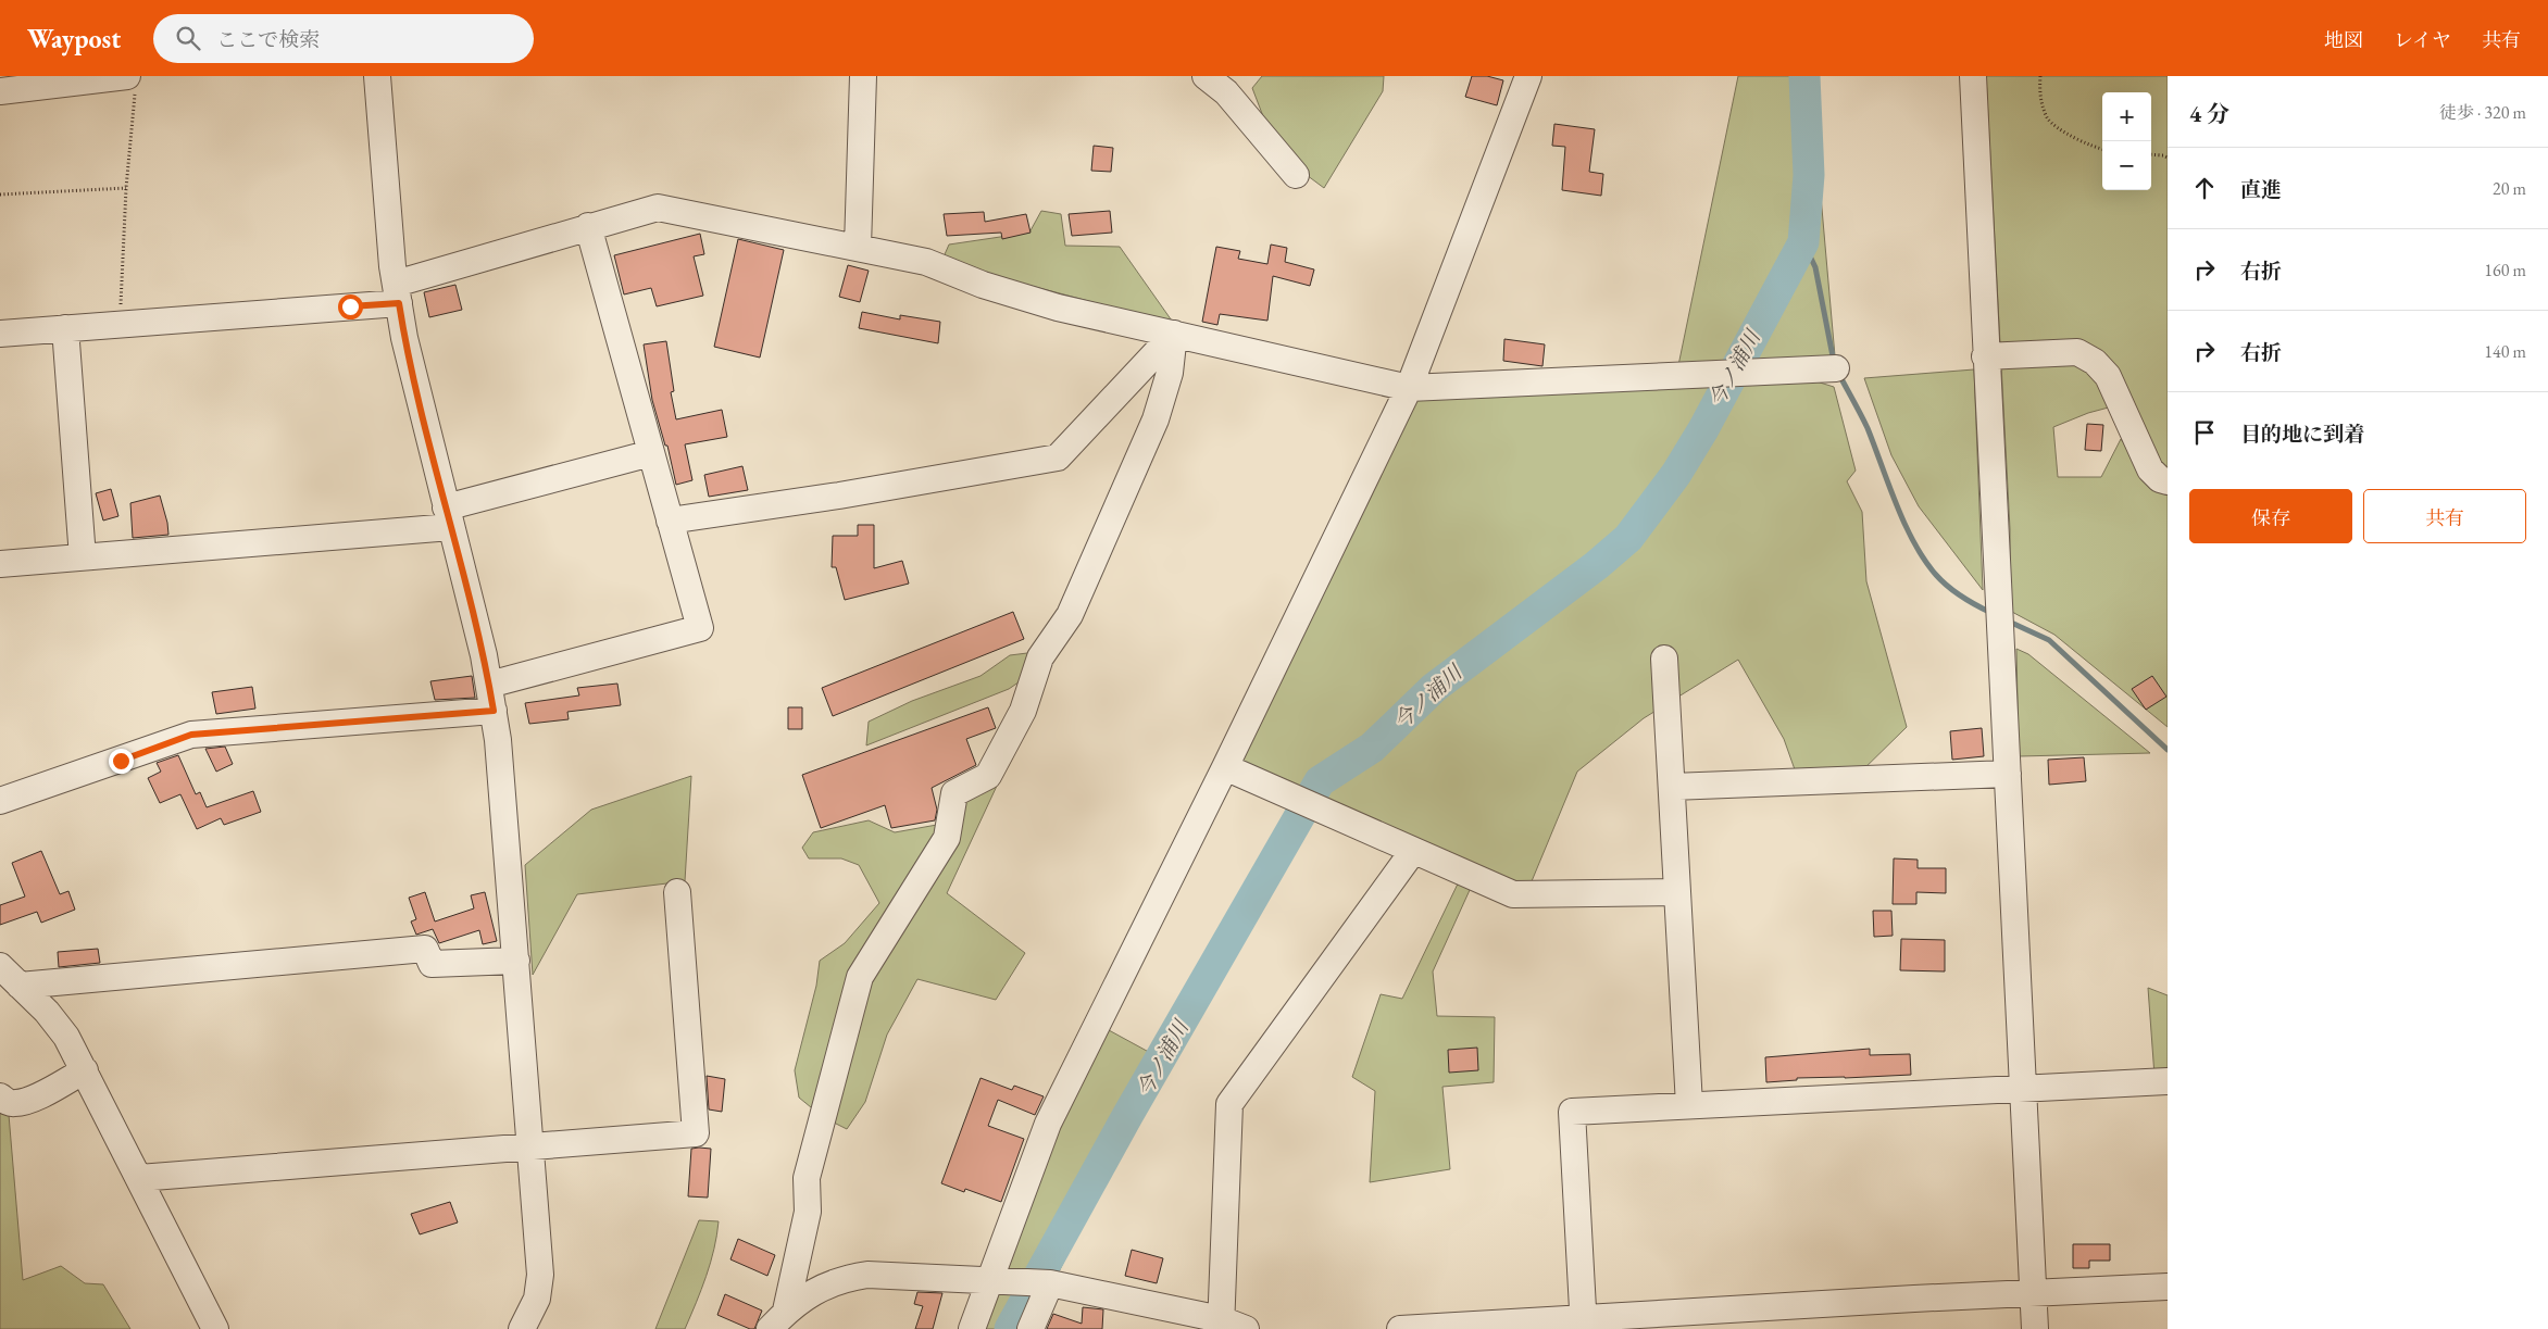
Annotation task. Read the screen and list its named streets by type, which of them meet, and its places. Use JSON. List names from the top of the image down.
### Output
{
  "water": ["今ノ浦川"],
  "page": {
    "header": "Waypost",
    "search": "ここで検索",
    "nav": ["地図", "レイヤ", "共有"],
    "heading": ["4 分", "徒歩 · 320 m"],
    "map_buttons": ["+", "−"],
    "list": [
      ["直進", "20 m"],
      ["右折", "160 m"],
      ["右折", "140 m"],
      "目的地に到着"
    ],
    "buttons": ["保存", "共有"]
  }
}
